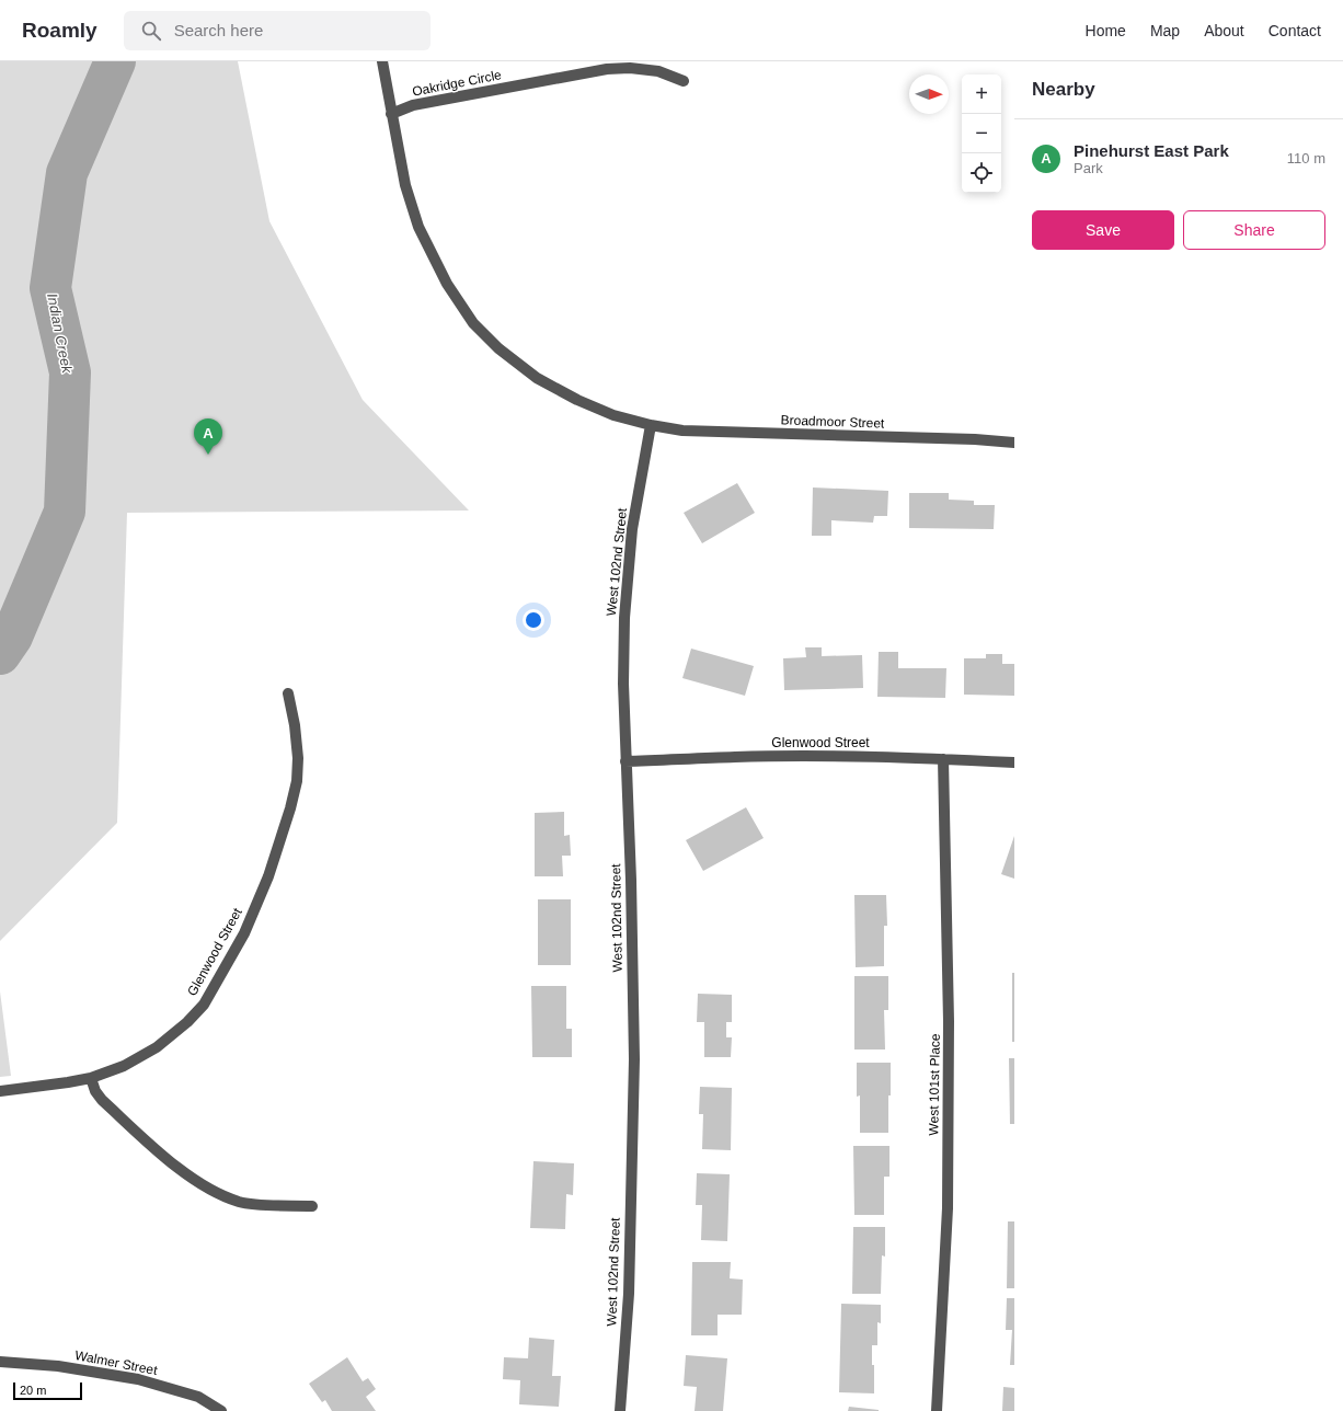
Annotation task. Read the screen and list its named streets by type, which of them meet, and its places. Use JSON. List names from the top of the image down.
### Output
{
  "streets": {
    "street": [
      "Oakridge Circle",
      "Broadmoor Street",
      "West 102nd Street",
      "Glenwood Street",
      "West 101st Place",
      "Walmer Street"
    ]
  },
  "crossings": [
    ["Oakridge Circle", "Broadmoor Street"],
    ["Broadmoor Street", "West 102nd Street"],
    ["West 102nd Street", "Glenwood Street"],
    ["Glenwood Street", "West 101st Place"]
  ],
  "water": ["Indian Creek"],
  "scale_bar": "20 m",
  "north": "right",
  "page": {
    "header": "Roamly",
    "search": "Search here",
    "nav": [
      "Home",
      "Map",
      "About",
      "Contact"
    ],
    "heading": "Nearby",
    "map_buttons": ["+", "−"],
    "list": [
      {
        "mark": "A",
        "name": "Pinehurst East Park",
        "note": "Park",
        "value": "110 m"
      }
    ],
    "buttons": ["Save", "Share"],
    "pins": "A",
    "scale": "20 m"
  }
}
